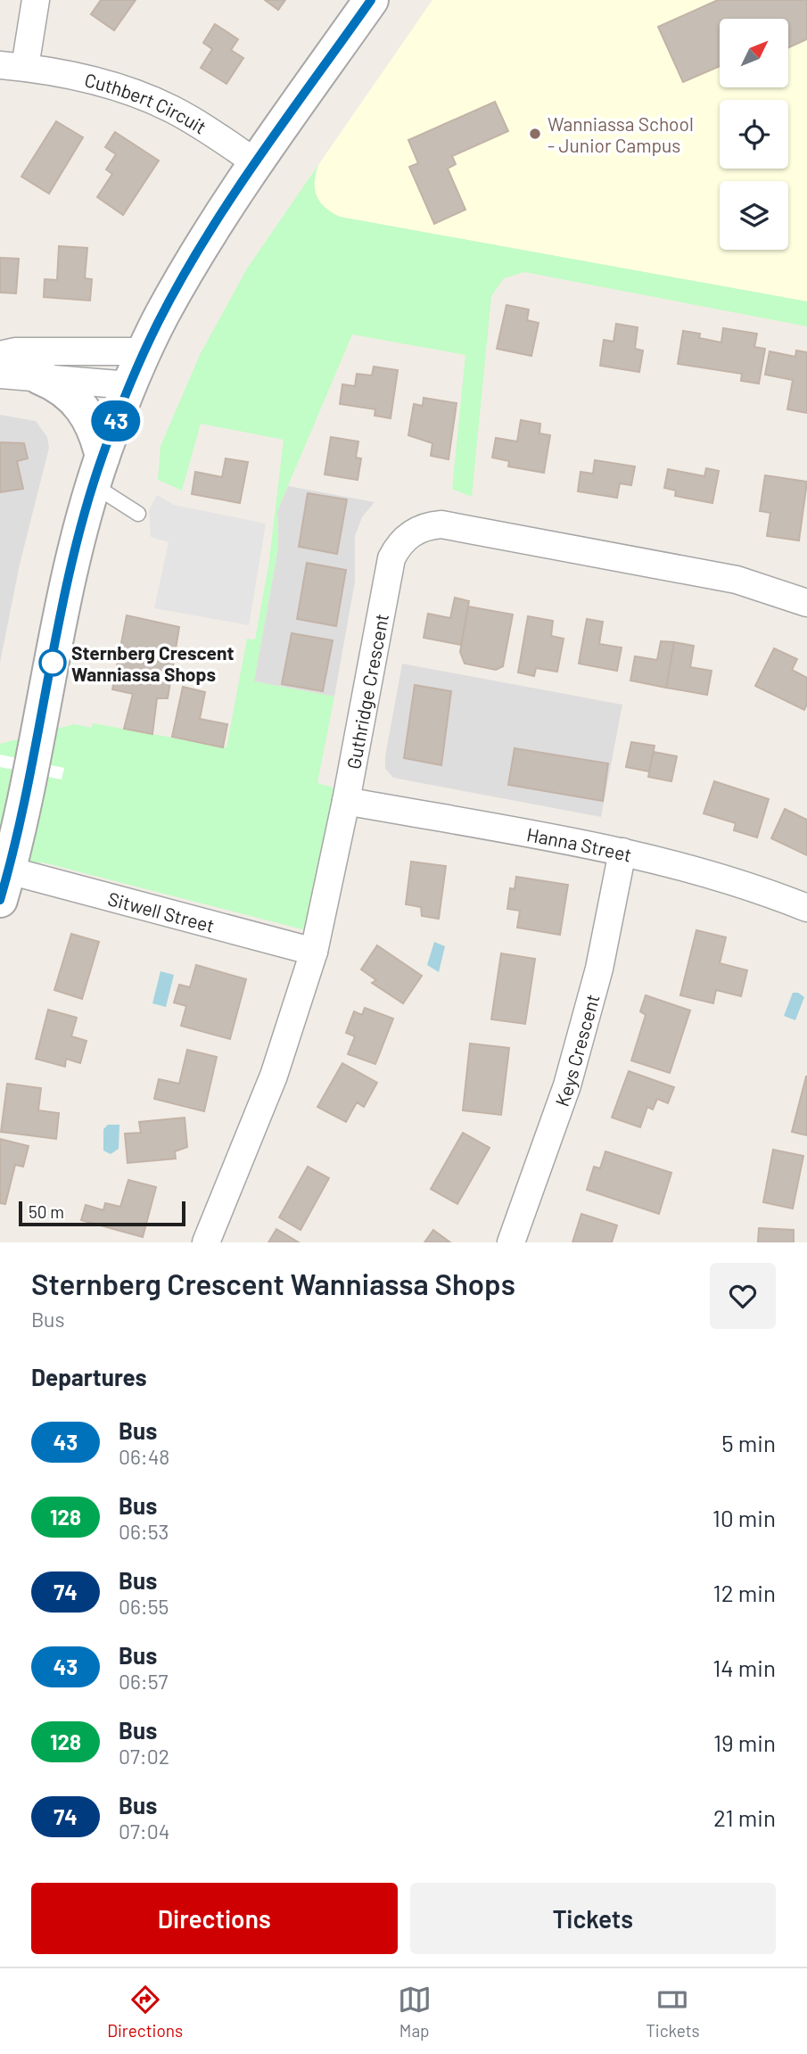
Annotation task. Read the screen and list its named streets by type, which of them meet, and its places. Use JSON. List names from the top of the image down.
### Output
{
  "streets": {
    "street": [
      "Cuthbert Circuit",
      "Guthridge Crescent",
      "Hanna Street",
      "Sitwell Street",
      "Keys Crescent"
    ]
  },
  "crossings": [
    ["Guthridge Crescent", "Hanna Street"],
    ["Guthridge Crescent", "Sitwell Street"],
    ["Hanna Street", "Keys Crescent"]
  ],
  "places": ["Wanniassa School - Junior Campus", "Sternberg Crescent Wanniassa Shops"],
  "lines": ["bus line 43"],
  "scale_bar": "50 m",
  "north": "top right",
  "page": {
    "on_map": "43",
    "scale": "50 m",
    "heading": [
      ["Sternberg Crescent Wanniassa Shops", "Bus"],
      "Departures"
    ],
    "list": [
      {
        "mark": "43",
        "name": "Bus",
        "note": "06:48",
        "value": "5 min"
      },
      {
        "mark": "128",
        "name": "Bus",
        "note": "06:53",
        "value": "10 min"
      },
      {
        "mark": "74",
        "name": "Bus",
        "note": "06:55",
        "value": "12 min"
      },
      {
        "mark": "43",
        "name": "Bus",
        "note": "06:57",
        "value": "14 min"
      },
      {
        "mark": "128",
        "name": "Bus",
        "note": "07:02",
        "value": "19 min"
      },
      {
        "mark": "74",
        "name": "Bus",
        "note": "07:04",
        "value": "21 min"
      }
    ],
    "buttons": ["Directions", "Tickets"],
    "tabs": ["Directions", "Map", "Tickets"]
  }
}
